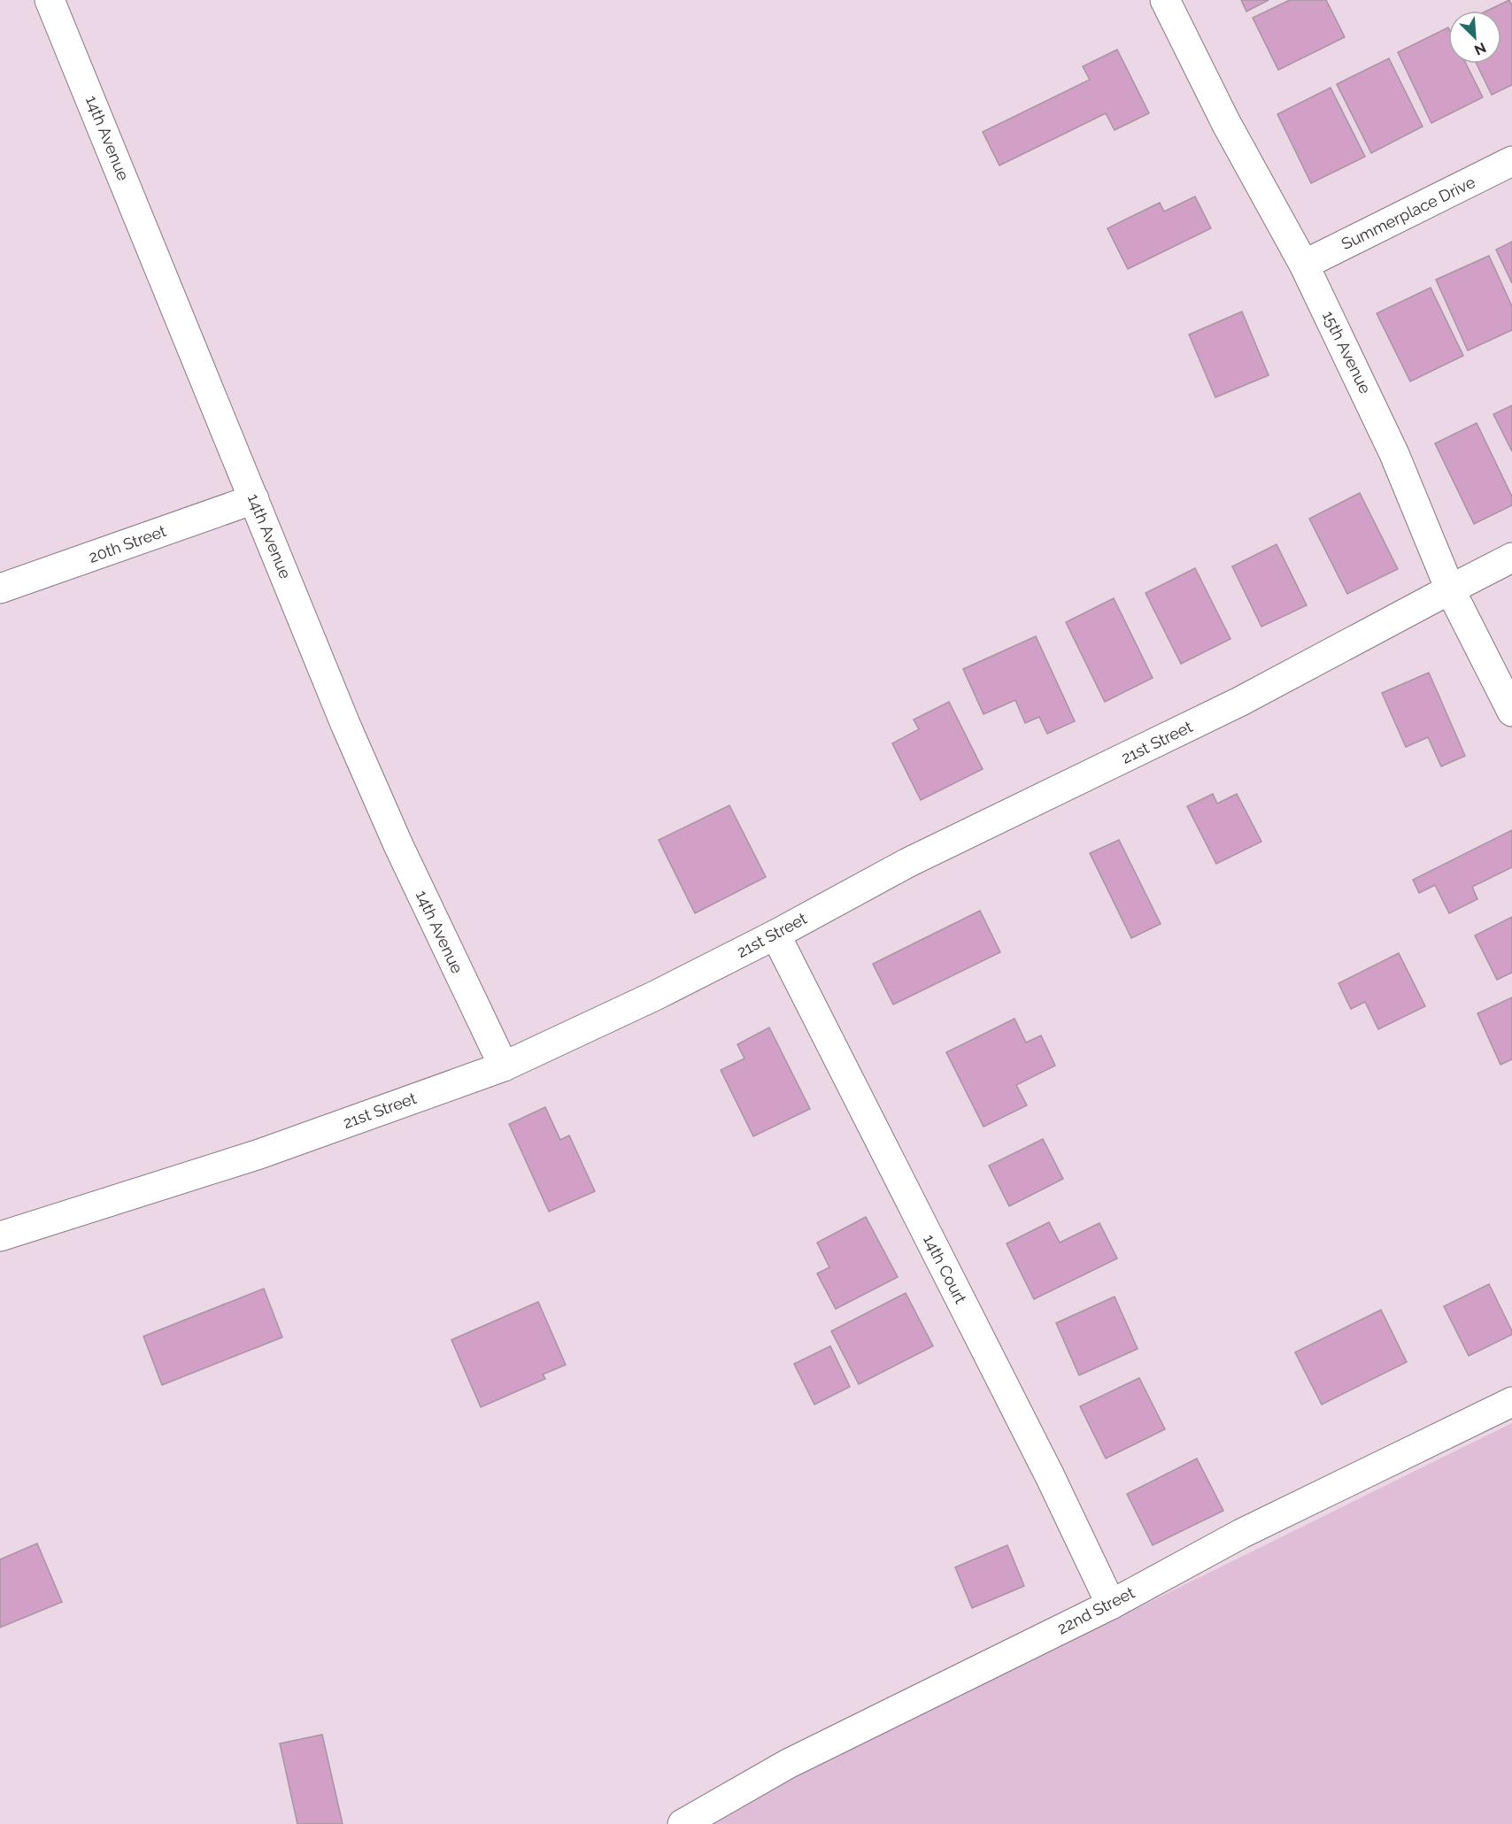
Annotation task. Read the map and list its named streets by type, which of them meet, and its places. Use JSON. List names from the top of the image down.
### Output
{
  "streets": {
    "street": [
      "14th Avenue",
      "Summerplace Drive",
      "15th Avenue",
      "20th Street",
      "21st Street",
      "14th Court",
      "22nd Street"
    ]
  },
  "crossings": [
    ["14th Avenue", "20th Street"],
    ["14th Avenue", "21st Street"],
    ["Summerplace Drive", "15th Avenue"],
    ["15th Avenue", "21st Street"],
    ["21st Street", "14th Court"],
    ["14th Court", "22nd Street"]
  ],
  "north": "bottom right"
}
